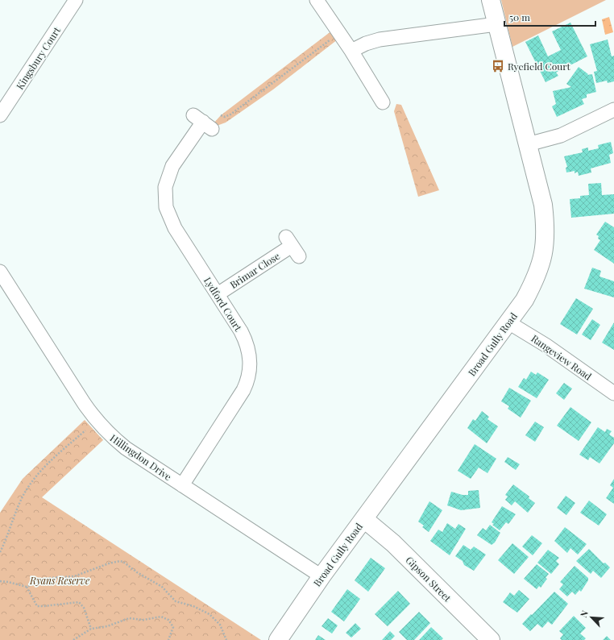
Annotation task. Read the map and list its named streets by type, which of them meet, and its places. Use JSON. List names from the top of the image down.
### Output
{
  "streets": {
    "street": [
      "Kingsbury Court",
      "Brimar Close",
      "Lydford Court",
      "Broad Gully Road",
      "Rangeview Road",
      "Hillingdon Drive",
      "Gipson Street"
    ]
  },
  "crossings": [
    ["Brimar Close", "Lydford Court"],
    ["Lydford Court", "Hillingdon Drive"],
    ["Broad Gully Road", "Rangeview Road"],
    ["Broad Gully Road", "Hillingdon Drive"],
    ["Broad Gully Road", "Gipson Street"]
  ],
  "parks": ["Ryans Reserve"],
  "places": {
    "bus stop": ["Ryefield Court"]
  },
  "scale_bar": "50 m",
  "north": "top left"
}
